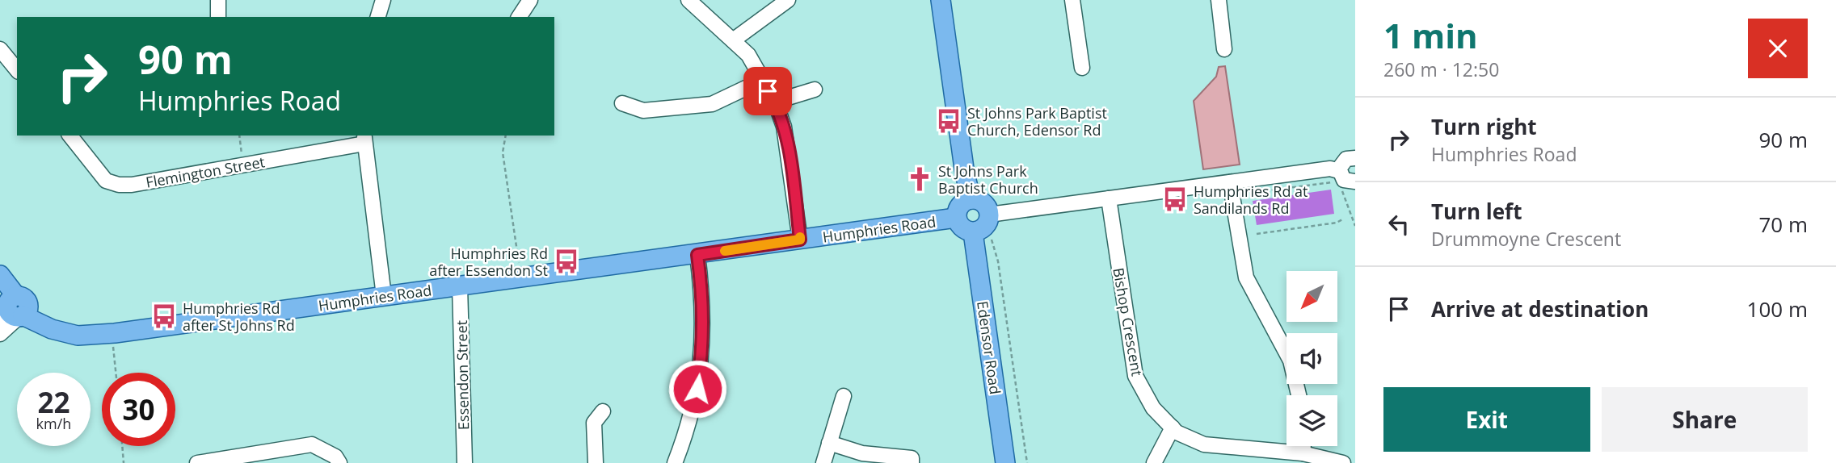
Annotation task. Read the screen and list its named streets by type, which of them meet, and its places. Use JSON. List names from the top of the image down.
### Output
{
  "streets": {
    "main road": ["Humphries Road", "Edensor Road"],
    "street": ["Flemington Street", "Bishop Crescent", "Essendon Street"]
  },
  "crossings": [
    ["Humphries Road", "Edensor Road"],
    ["Humphries Road", "Essendon Street"]
  ],
  "places": {
    "bus stop": [
      "St Johns Park Baptist Church, Edensor Rd",
      "Humphries Rd at Sandilands Rd",
      "Humphries Rd after Essendon St",
      "Humphries Rd after St Johns Rd"
    ],
    "church": ["St Johns Park Baptist Church"]
  },
  "north": "bottom left",
  "page": {
    "heading": ["1 min", "260 m · 12:50"],
    "turn": ["90 m", "Humphries Road"],
    "list": [
      {
        "name": "Turn right",
        "note": "Humphries Road",
        "value": "90 m"
      },
      {
        "name": "Turn left",
        "note": "Drummoyne Crescent",
        "value": "70 m"
      },
      {
        "name": "Arrive at destination",
        "value": "100 m"
      }
    ],
    "speed": "22 km/h",
    "limit": "30",
    "buttons": ["Exit", "Share"]
  }
}
